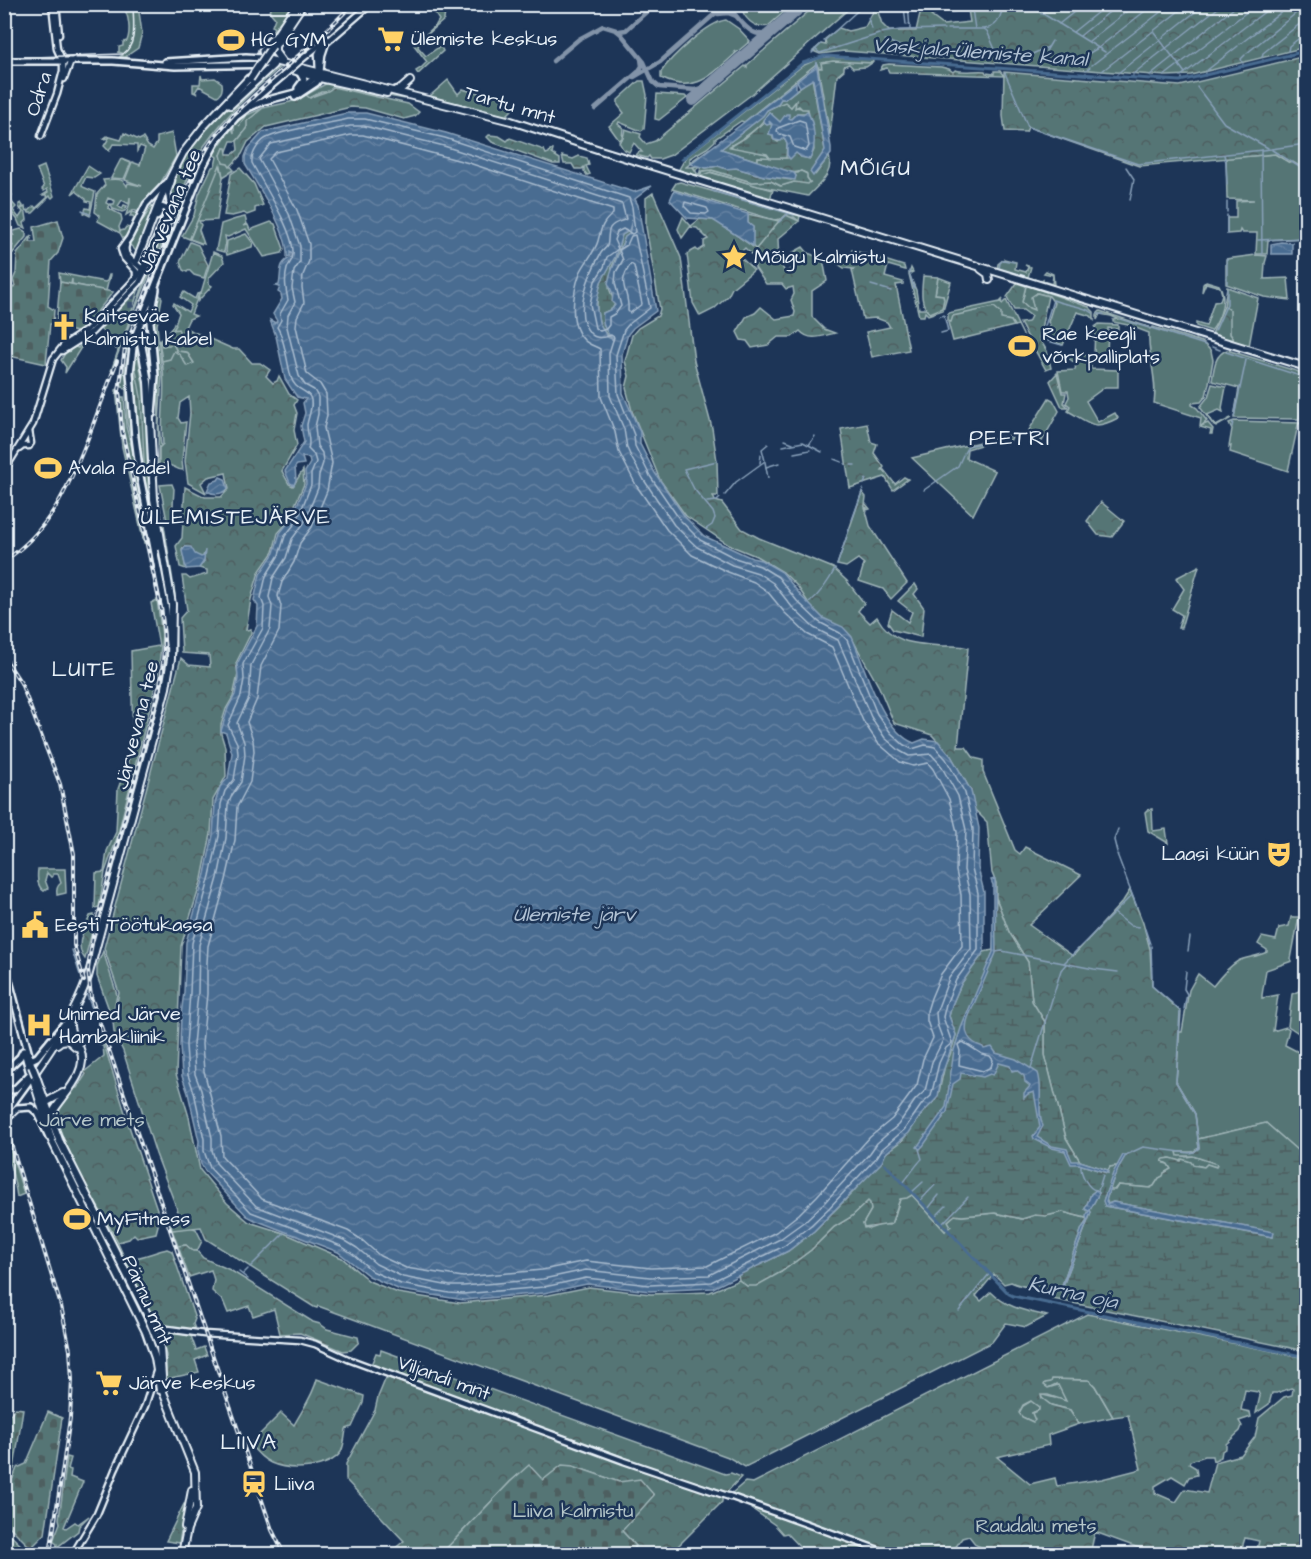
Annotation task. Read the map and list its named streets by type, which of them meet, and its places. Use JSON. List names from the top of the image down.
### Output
{
  "streets": {
    "highway": ["Tartu mnt", "Järvevana tee", "Pärnu mnt"],
    "main road": ["Odra", "Viljandi mnt"]
  },
  "crossings": [
    ["Tartu mnt", "Järvevana tee"],
    ["Järvevana tee", "Pärnu mnt"],
    ["Pärnu mnt", "Viljandi mnt"]
  ],
  "districts": [
    "MÕIGU",
    "PEETRI",
    "ÜLEMISTEJÄRVE",
    "LUITE",
    "LIIVA"
  ],
  "water": ["Vaskjala-Ülemiste kanal", "Ülemiste järv", "Kurna oja"],
  "parks": ["Järve mets", "Liiva kalmistu", "Raudalu mets"],
  "places": {
    "supermarket": ["Ülemiste keskus", "Järve keskus"],
    "sports": [
      "HC GYM",
      "Rae keegli võrkpalliplats",
      "Avala Padel",
      "MyFitness"
    ],
    "place": ["Mõigu kalmistu"],
    "church": ["Kaitseväe kalmistu kabel"],
    "theatre": ["Laasi küün"],
    "public building": ["Eesti Töötukassa"],
    "hospital": ["Unimed Järve Hambakliinik"],
    "station": ["Liiva"]
  }
}
